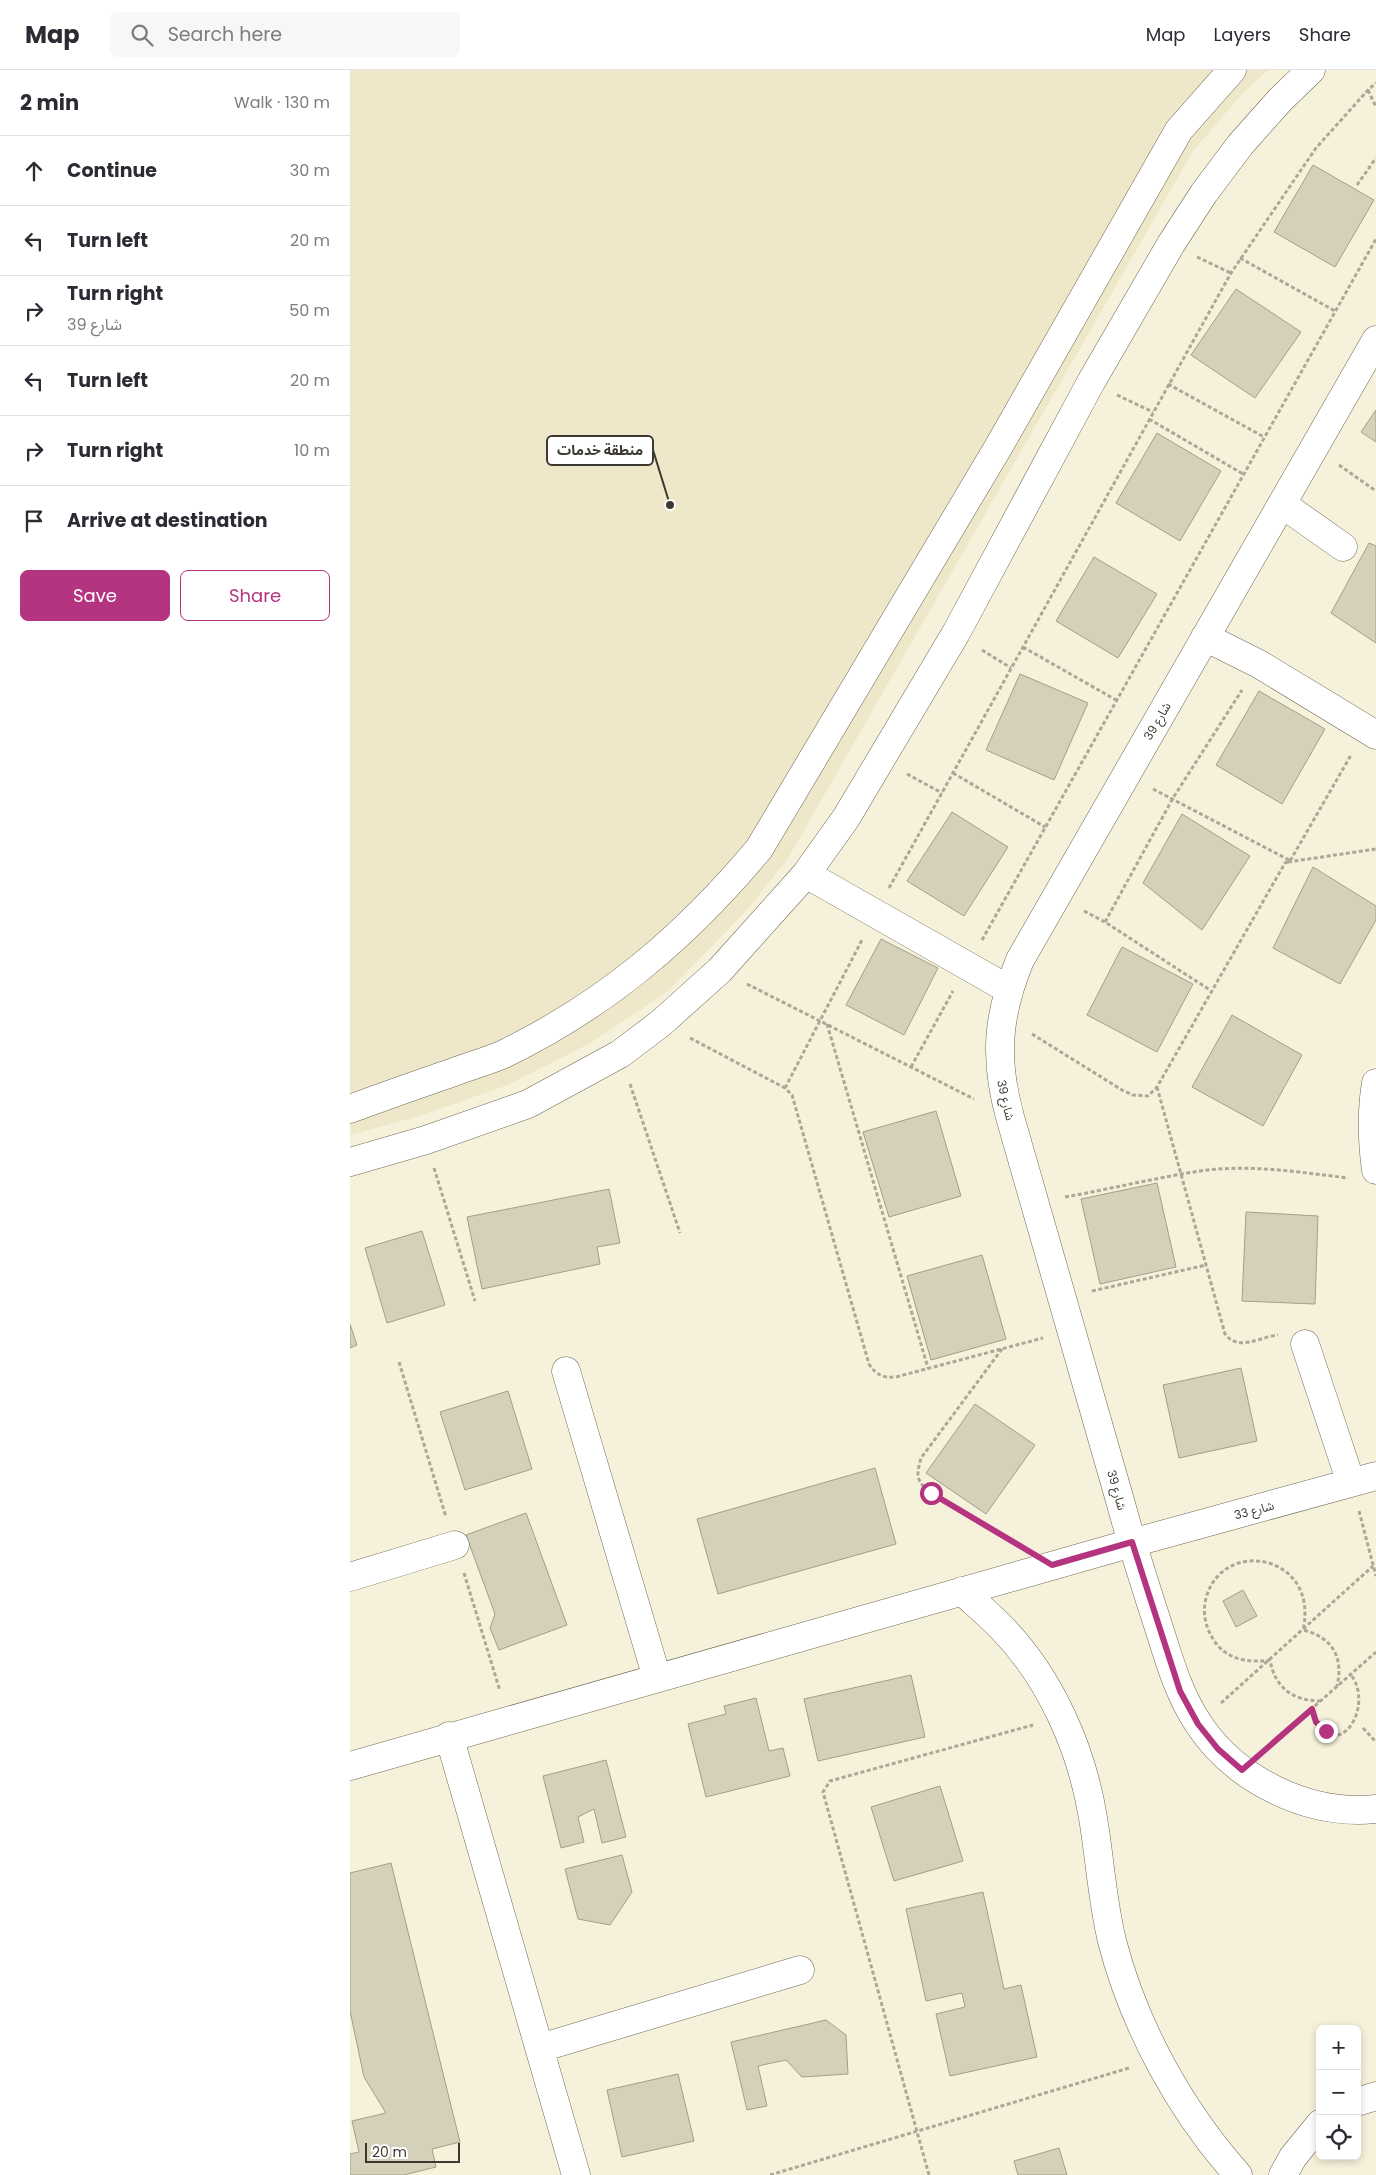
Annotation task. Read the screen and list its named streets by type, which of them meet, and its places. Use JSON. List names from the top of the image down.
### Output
{
  "streets": {
    "street": ["شارع 39", "شارع 33"]
  },
  "crossings": [
    ["شارع 39", "شارع 33"]
  ],
  "places": ["منطقة خدمات"],
  "scale_bar": "20 m",
  "page": {
    "header": "Map",
    "search": "Search here",
    "nav": ["Map", "Layers", "Share"],
    "heading": ["2 min", "Walk · 130 m"],
    "list": [
      ["Continue", "30 m"],
      ["Turn left", "20 m"],
      ["Turn right", "شارع 39", "50 m"],
      ["Turn left", "20 m"],
      ["Turn right", "10 m"],
      "Arrive at destination"
    ],
    "buttons": ["Save", "Share"],
    "map_buttons": ["+", "−"],
    "scale": "20 m"
  }
}
